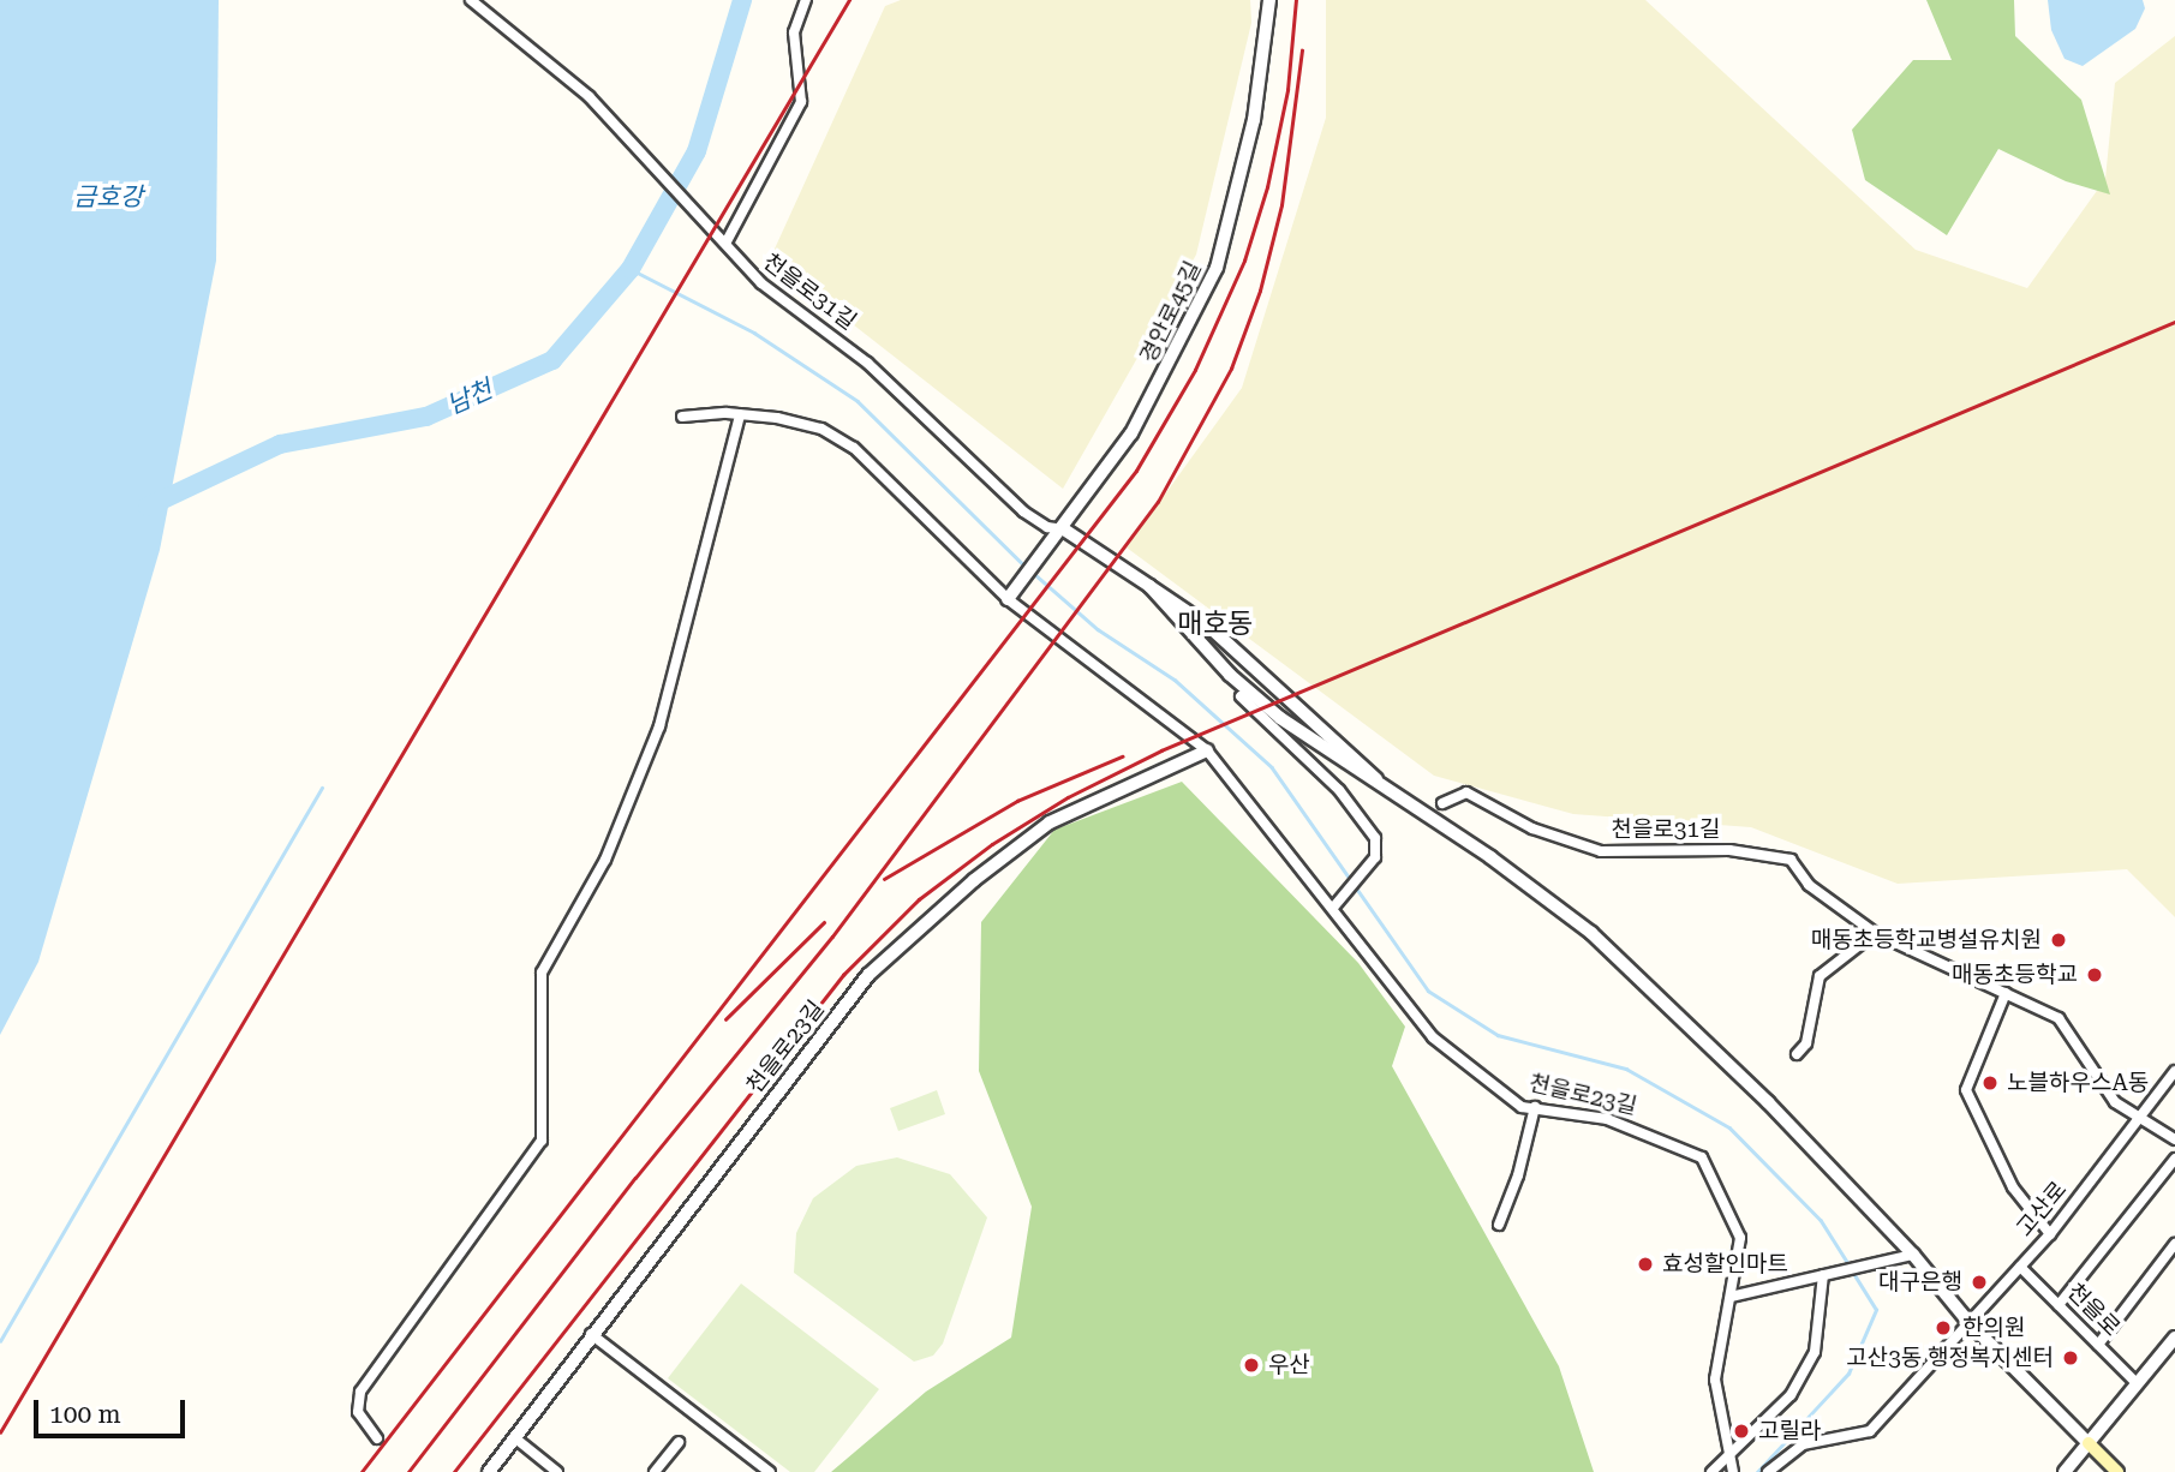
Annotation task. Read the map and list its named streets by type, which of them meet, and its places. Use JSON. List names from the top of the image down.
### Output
{
  "streets": {
    "street": [
      "천을로31길",
      "경안로45길",
      "천을로23길",
      "고산로",
      "천을로"
    ]
  },
  "crossings": [
    ["천을로31길", "경안로45길"],
    ["천을로31길", "고산로"],
    ["경안로45길", "천을로23길"],
    ["고산로", "천을로"]
  ],
  "districts": ["매호동"],
  "water": ["금호강", "남천"],
  "places": [
    "매동초등학교병설유치원",
    "매동초등학교",
    "노블하우스A동",
    "효성할인마트",
    "대구은행",
    "한의원",
    "고산3동 행정복지센터",
    "우산",
    "고릴라"
  ],
  "scale_bar": "100 m"
}
